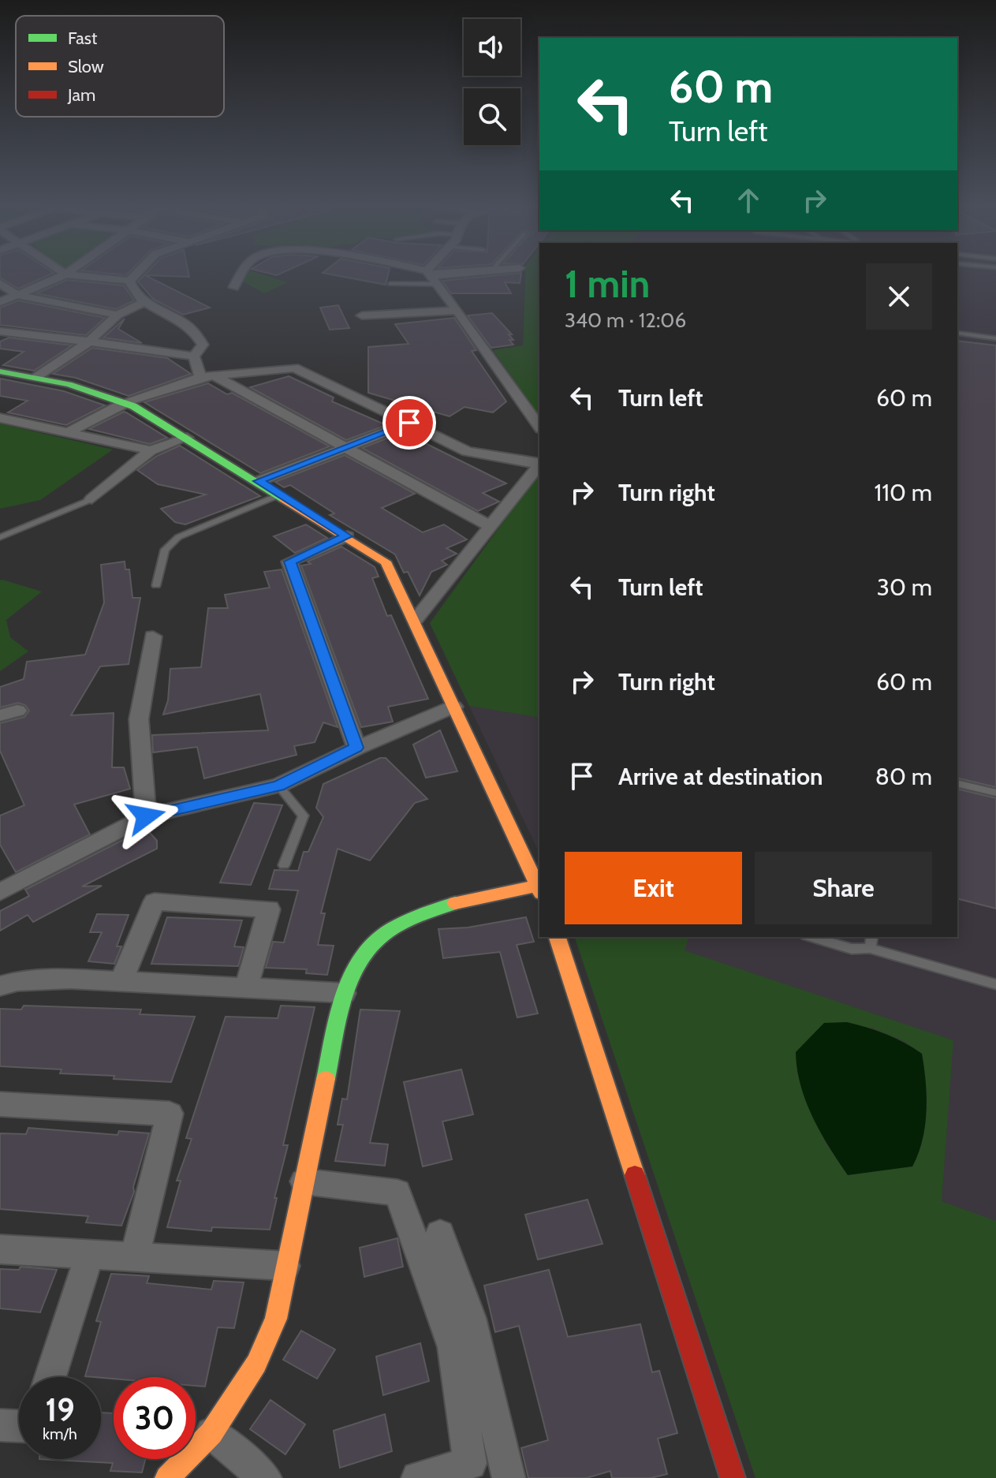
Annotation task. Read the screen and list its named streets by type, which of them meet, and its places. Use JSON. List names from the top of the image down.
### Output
{
  "legend": ["Fast", "Slow", "Jam"],
  "page": {
    "turn": ["60 m", "Turn left"],
    "heading": ["1 min", "340 m · 12:06"],
    "list": [
      {
        "name": "Turn left",
        "value": "60 m"
      },
      {
        "name": "Turn right",
        "value": "110 m"
      },
      {
        "name": "Turn left",
        "value": "30 m"
      },
      {
        "name": "Turn right",
        "value": "60 m"
      },
      {
        "name": "Arrive at destination",
        "value": "80 m"
      }
    ],
    "buttons": ["Exit", "Share"],
    "speed": "19 km/h",
    "limit": "30"
  }
}
